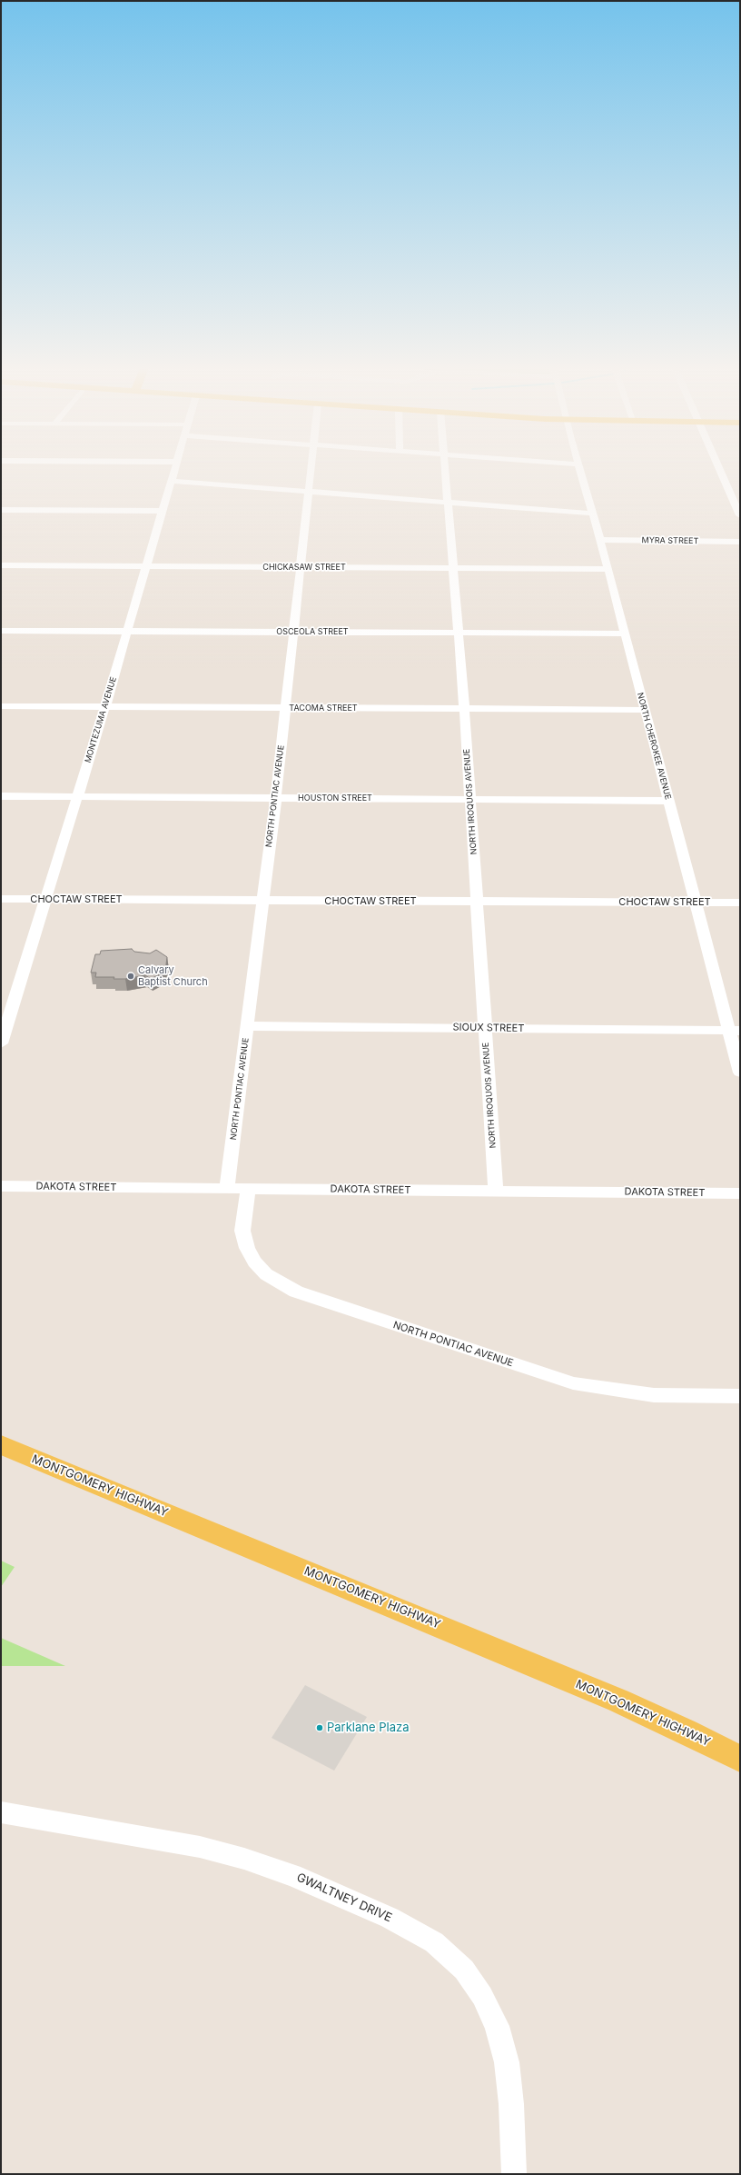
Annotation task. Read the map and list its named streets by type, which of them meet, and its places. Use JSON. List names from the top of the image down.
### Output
{
  "streets": {
    "main road": ["MONTGOMERY HIGHWAY"],
    "street": [
      "MYRA STREET",
      "CHICKASAW STREET",
      "OSCEOLA STREET",
      "TACOMA STREET",
      "MONTEZUMA AVENUE",
      "NORTH CHEROKEE AVENUE",
      "NORTH PONTIAC AVENUE",
      "HOUSTON STREET",
      "NORTH IROQUOIS AVENUE",
      "CHOCTAW STREET",
      "SIOUX STREET",
      "DAKOTA STREET",
      "GWALTNEY DRIVE"
    ]
  },
  "crossings": [
    ["MYRA STREET", "NORTH CHEROKEE AVENUE"],
    ["CHICKASAW STREET", "MONTEZUMA AVENUE"],
    ["CHICKASAW STREET", "NORTH CHEROKEE AVENUE"],
    ["CHICKASAW STREET", "NORTH PONTIAC AVENUE"],
    ["CHICKASAW STREET", "NORTH IROQUOIS AVENUE"],
    ["OSCEOLA STREET", "MONTEZUMA AVENUE"],
    ["OSCEOLA STREET", "NORTH CHEROKEE AVENUE"],
    ["OSCEOLA STREET", "NORTH PONTIAC AVENUE"],
    ["OSCEOLA STREET", "NORTH IROQUOIS AVENUE"],
    ["TACOMA STREET", "MONTEZUMA AVENUE"],
    ["TACOMA STREET", "NORTH CHEROKEE AVENUE"],
    ["TACOMA STREET", "NORTH PONTIAC AVENUE"],
    ["TACOMA STREET", "NORTH IROQUOIS AVENUE"],
    ["MONTEZUMA AVENUE", "HOUSTON STREET"],
    ["MONTEZUMA AVENUE", "CHOCTAW STREET"],
    ["NORTH CHEROKEE AVENUE", "HOUSTON STREET"],
    ["NORTH CHEROKEE AVENUE", "CHOCTAW STREET"],
    ["NORTH CHEROKEE AVENUE", "SIOUX STREET"],
    ["NORTH PONTIAC AVENUE", "HOUSTON STREET"],
    ["NORTH PONTIAC AVENUE", "CHOCTAW STREET"],
    ["NORTH PONTIAC AVENUE", "SIOUX STREET"],
    ["NORTH PONTIAC AVENUE", "DAKOTA STREET"],
    ["HOUSTON STREET", "NORTH IROQUOIS AVENUE"],
    ["NORTH IROQUOIS AVENUE", "CHOCTAW STREET"],
    ["NORTH IROQUOIS AVENUE", "SIOUX STREET"],
    ["NORTH IROQUOIS AVENUE", "DAKOTA STREET"]
  ],
  "places": ["Calvary Baptist Church", "Parklane Plaza"]
}
